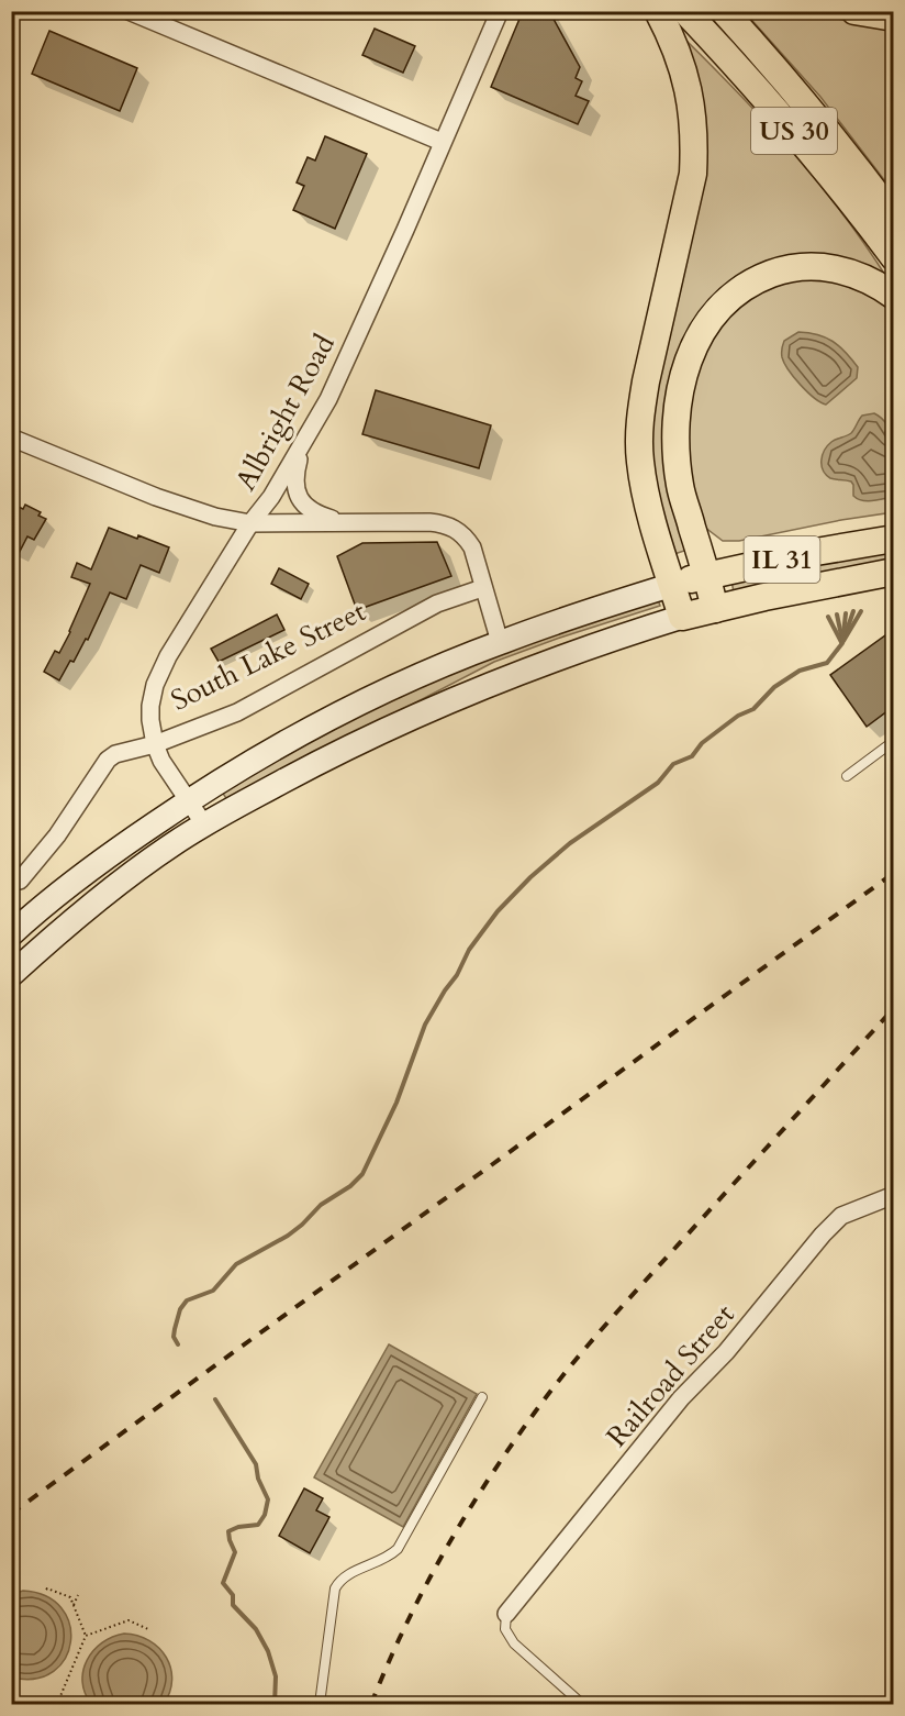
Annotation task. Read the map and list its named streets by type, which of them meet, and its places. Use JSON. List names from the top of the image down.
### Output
{
  "streets": {
    "main road": ["US 30", "IL 31"],
    "street": ["Albright Road", "South Lake Street", "Railroad Street"]
  },
  "crossings": [
    ["Albright Road", "IL 31"],
    ["Albright Road", "South Lake Street"]
  ]
}
